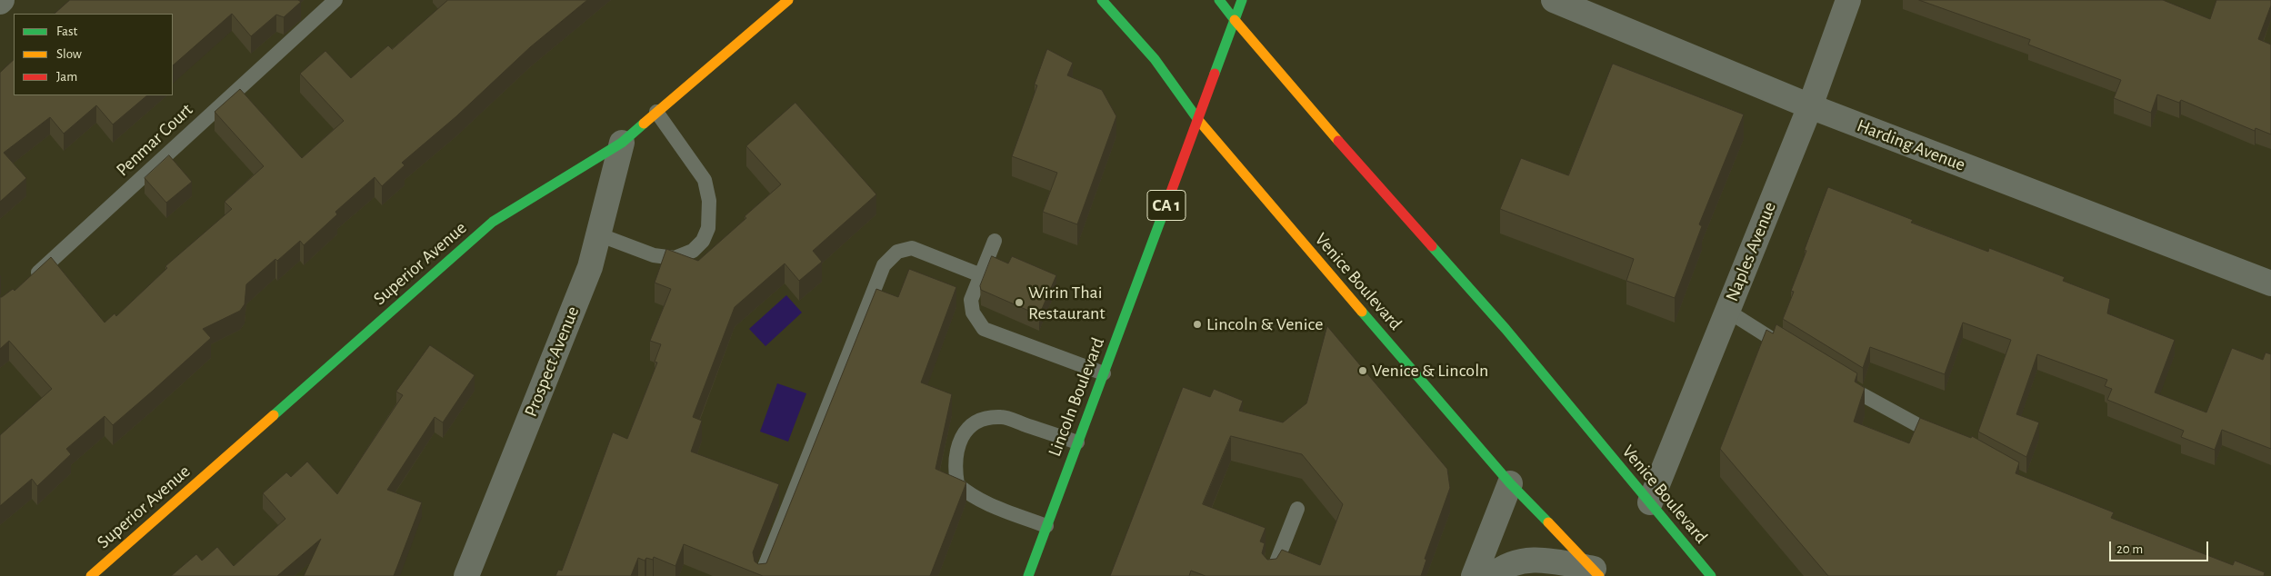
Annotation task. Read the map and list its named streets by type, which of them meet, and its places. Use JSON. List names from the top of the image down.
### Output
{
  "streets": {
    "main road": [
      "CA 1",
      "Superior Avenue",
      "Venice Boulevard",
      "Lincoln Boulevard"
    ],
    "street": ["Harding Avenue", "Naples Avenue", "Prospect Avenue"],
    "lane": ["Penmar Court"]
  },
  "crossings": [
    ["Harding Avenue", "Naples Avenue"],
    ["Naples Avenue", "Venice Boulevard"],
    ["Superior Avenue", "Prospect Avenue"],
    ["Venice Boulevard", "Lincoln Boulevard"]
  ],
  "places": ["Wirin Thai Restaurant", "Lincoln & Venice", "Venice & Lincoln"],
  "legend": ["Fast", "Slow", "Jam"],
  "scale_bar": "20 m"
}
